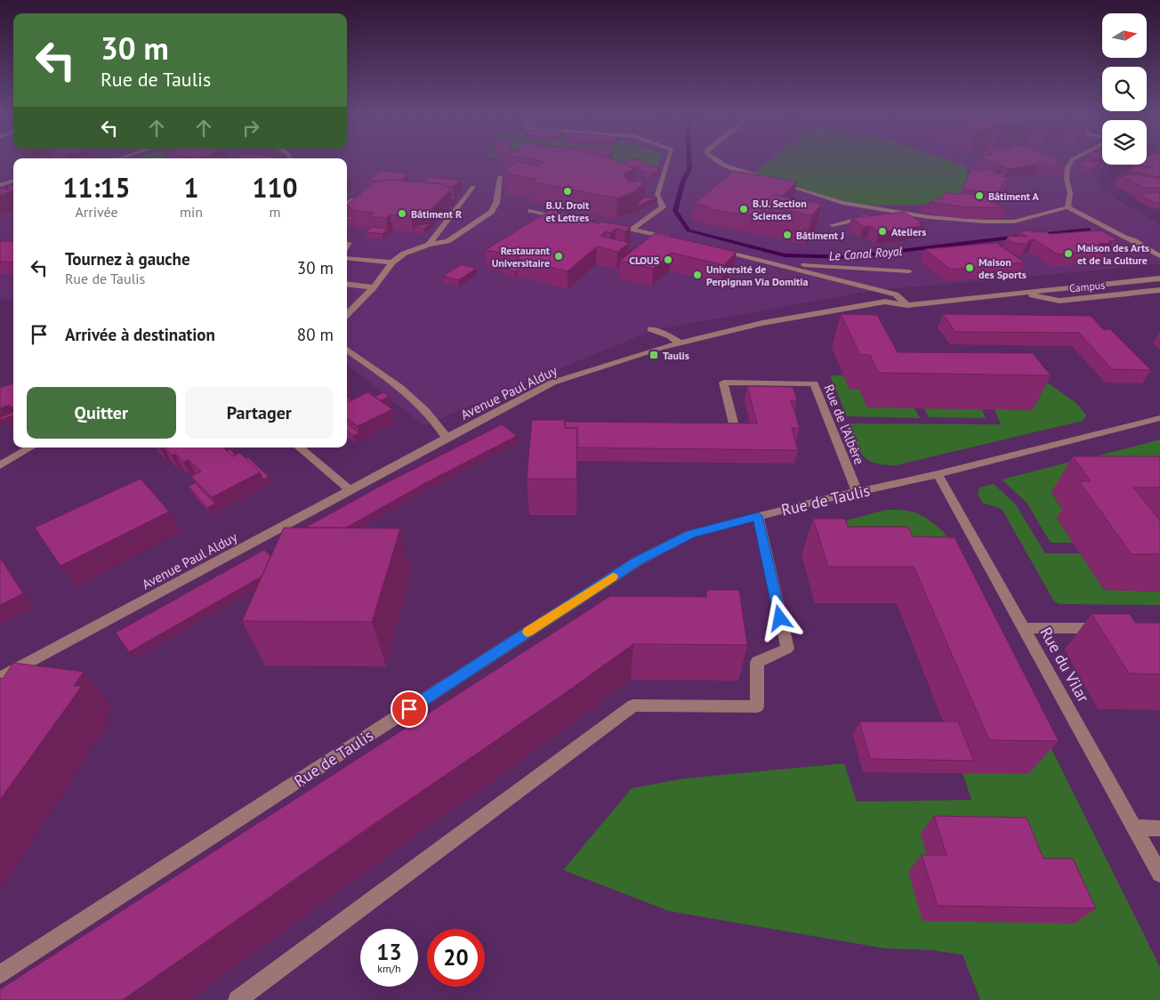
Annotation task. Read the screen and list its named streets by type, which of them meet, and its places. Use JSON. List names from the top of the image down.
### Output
{
  "streets": {
    "street": [
      "Campus",
      "Avenue Paul Alduy",
      "Rue de l'Albère",
      "Rue de Taulis",
      "Rue du Vilar"
    ]
  },
  "crossings": [
    ["Campus", "Avenue Paul Alduy"],
    ["Rue de l'Albère", "Rue de Taulis"],
    ["Rue de Taulis", "Rue du Vilar"]
  ],
  "water": ["Le Canal Royal"],
  "places": {
    "other": [
      "B.U. Droit et Lettres",
      "Bâtiment A",
      "B.U. Section Sciences",
      "Bâtiment R",
      "Ateliers",
      "Bâtiment J",
      "Maison des Arts et de la Culture",
      "Restaurant Universitaire",
      "CLOUS",
      "Maison des Sports",
      "Université de Perpignan Via Domitia"
    ],
    "transit": ["Taulis"]
  },
  "north": "right",
  "page": {
    "turn": ["30 m", "Rue de Taulis"],
    "eta": [
      "11:15",
      "Arrivée",
      "1",
      "min",
      "110",
      "m"
    ],
    "list": [
      {
        "name": "Tournez à gauche",
        "note": "Rue de Taulis",
        "value": "30 m"
      },
      {
        "name": "Arrivée à destination",
        "value": "80 m"
      }
    ],
    "buttons": ["Quitter", "Partager"],
    "speed": "13 km/h",
    "limit": "20"
  }
}
